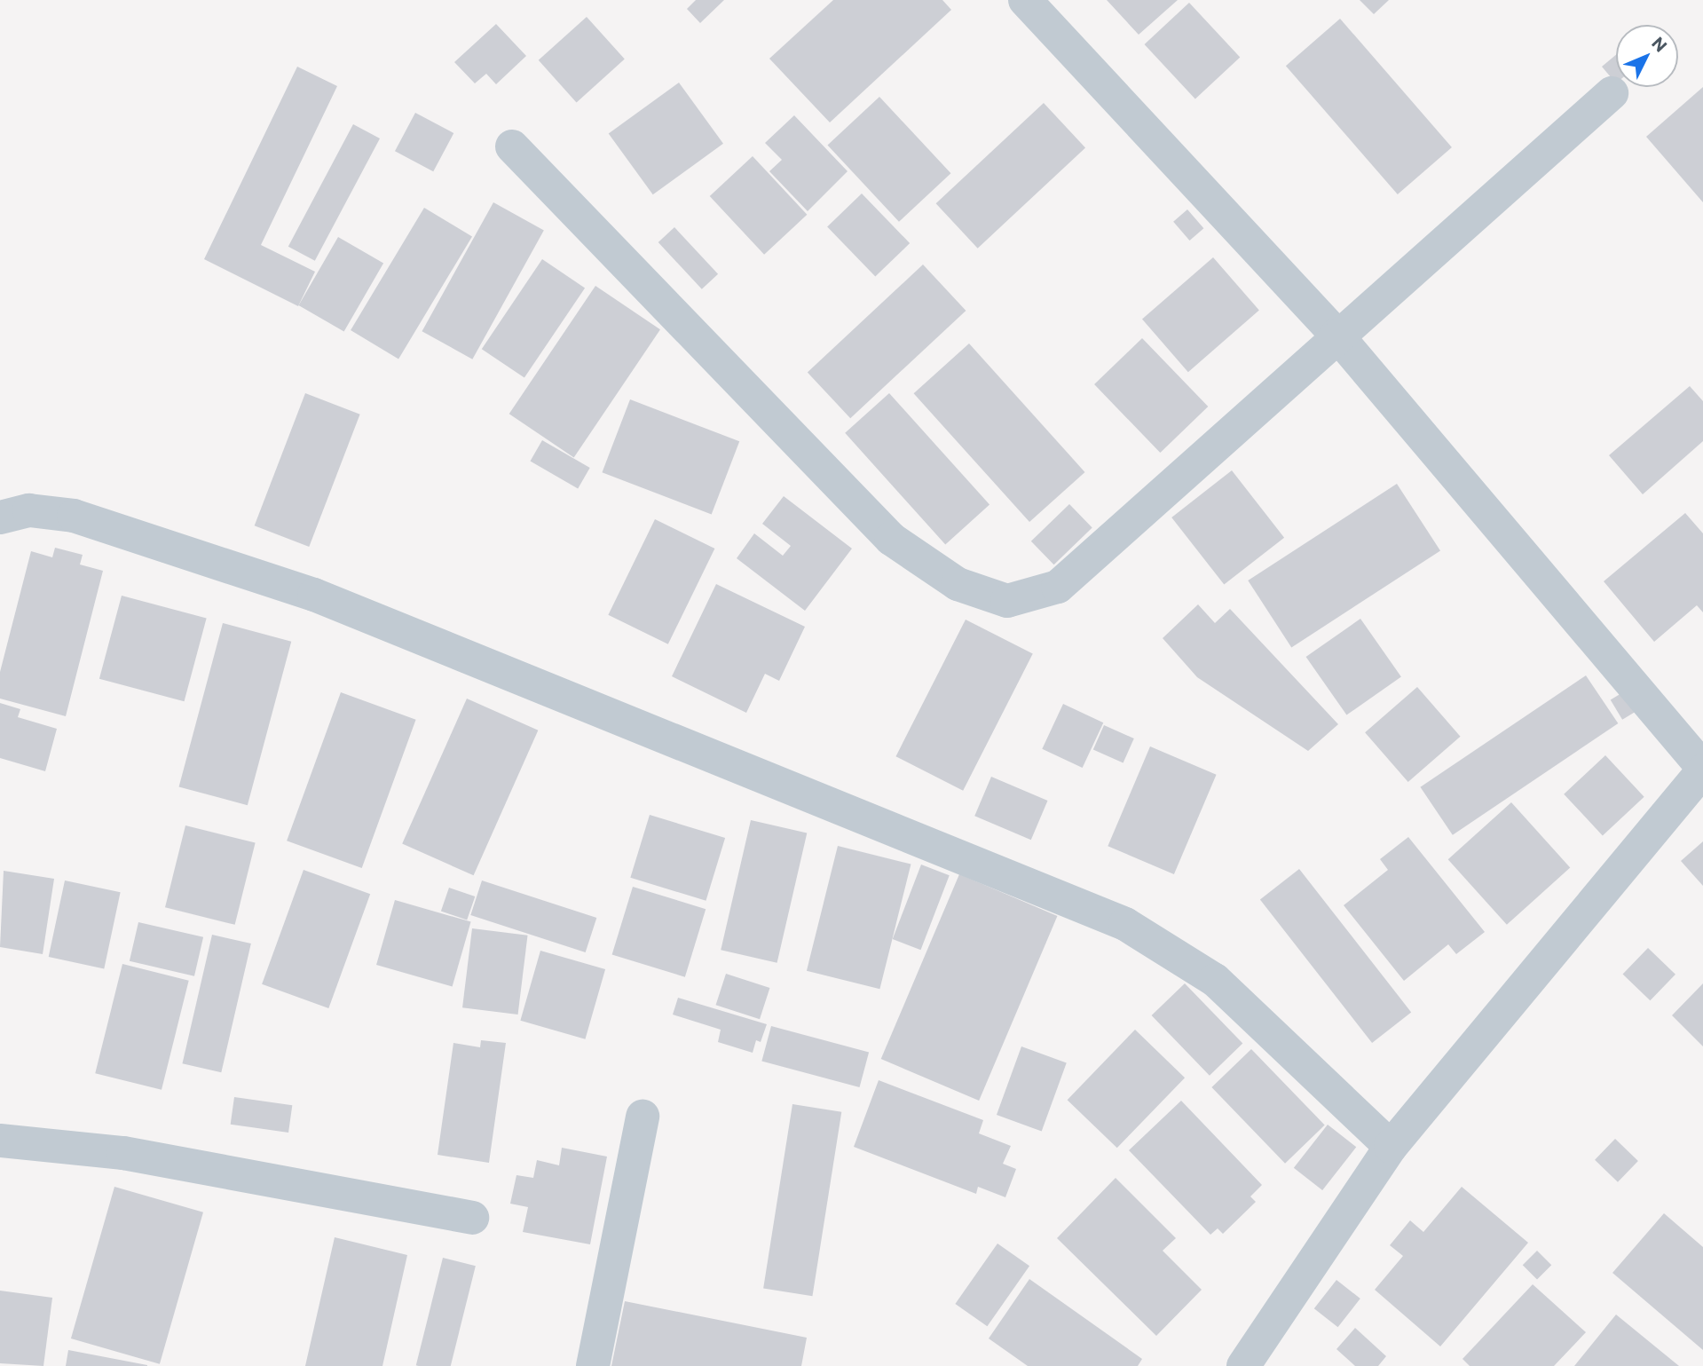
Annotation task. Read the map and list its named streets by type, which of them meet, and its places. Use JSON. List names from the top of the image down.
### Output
{
  "north": "top right"
}
